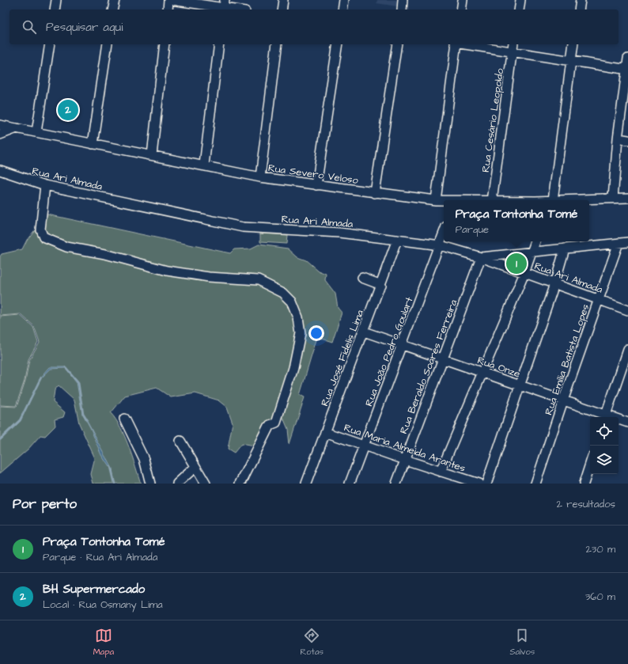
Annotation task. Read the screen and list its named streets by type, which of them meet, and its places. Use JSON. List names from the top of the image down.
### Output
{
  "streets": {
    "street": [
      "Rua Cesário Leopoldo",
      "Rua Severo Veloso",
      "Rua Ari Almada",
      "Rua João Pedro Goulart",
      "Rua José Fidelis Lima",
      "Rua Emília Batista Lopes",
      "Rua Beraldo Soares Ferreira",
      "Rua Onze",
      "Rua Maria Almeida Arantes"
    ]
  },
  "crossings": [
    ["Rua Ari Almada", "Rua João Pedro Goulart"],
    ["Rua Ari Almada", "Rua José Fidelis Lima"],
    ["Rua Ari Almada", "Rua Emília Batista Lopes"],
    ["Rua Ari Almada", "Rua Beraldo Soares Ferreira"],
    ["Rua João Pedro Goulart", "Rua Onze"],
    ["Rua João Pedro Goulart", "Rua Maria Almeida Arantes"],
    ["Rua José Fidelis Lima", "Rua Onze"],
    ["Rua José Fidelis Lima", "Rua Maria Almeida Arantes"],
    ["Rua Emília Batista Lopes", "Rua Onze"],
    ["Rua Beraldo Soares Ferreira", "Rua Onze"],
    ["Rua Beraldo Soares Ferreira", "Rua Maria Almeida Arantes"]
  ],
  "page": {
    "search": "Pesquisar aqui",
    "pins": ["2", "1"],
    "popup": ["Praça Tontonha Tomé", "Parque"],
    "heading": ["Por perto", "2 resultados"],
    "list": [
      {
        "mark": "1",
        "name": "Praça Tontonha Tomé",
        "note": "Parque · Rua Ari Almada",
        "value": "230 m"
      },
      {
        "mark": "2",
        "name": "BH Supermercado",
        "note": "Local · Rua Osmany Lima",
        "value": "360 m"
      }
    ],
    "nav": ["Mapa", "Rotas", "Salvos"]
  }
}
